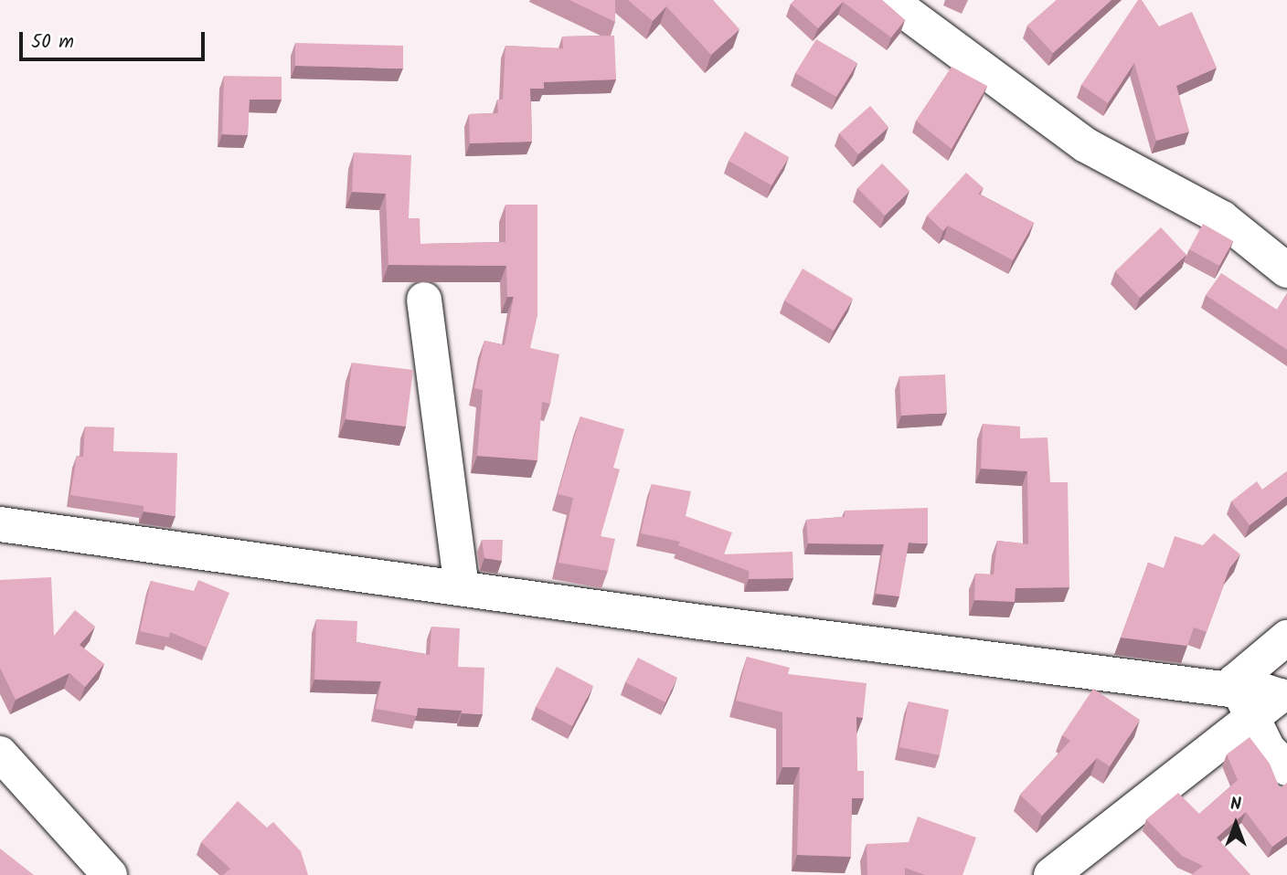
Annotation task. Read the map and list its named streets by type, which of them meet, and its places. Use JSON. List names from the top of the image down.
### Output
{
  "scale_bar": "50 m",
  "north": "top"
}
